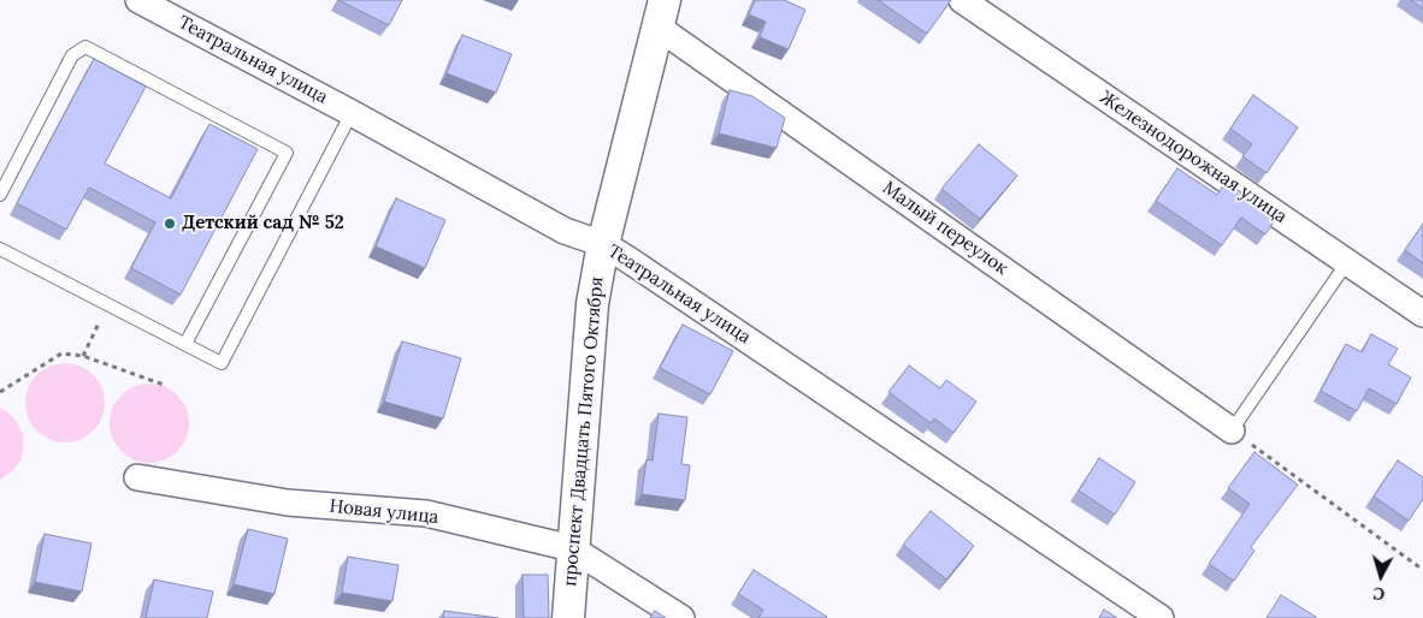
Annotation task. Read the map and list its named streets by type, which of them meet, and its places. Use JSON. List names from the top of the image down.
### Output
{
  "streets": {
    "street": [
      "Театральная улица",
      "Железнодорожная улица",
      "Малый переулок",
      "проспект Двадцать Пятого Октября",
      "Новая улица"
    ]
  },
  "crossings": [
    ["Театральная улица", "проспект Двадцать Пятого Октября"],
    ["Малый переулок", "проспект Двадцать Пятого Октября"],
    ["проспект Двадцать Пятого Октября", "Новая улица"]
  ],
  "places": ["Детский сад № 52"],
  "north": "bottom"
}
